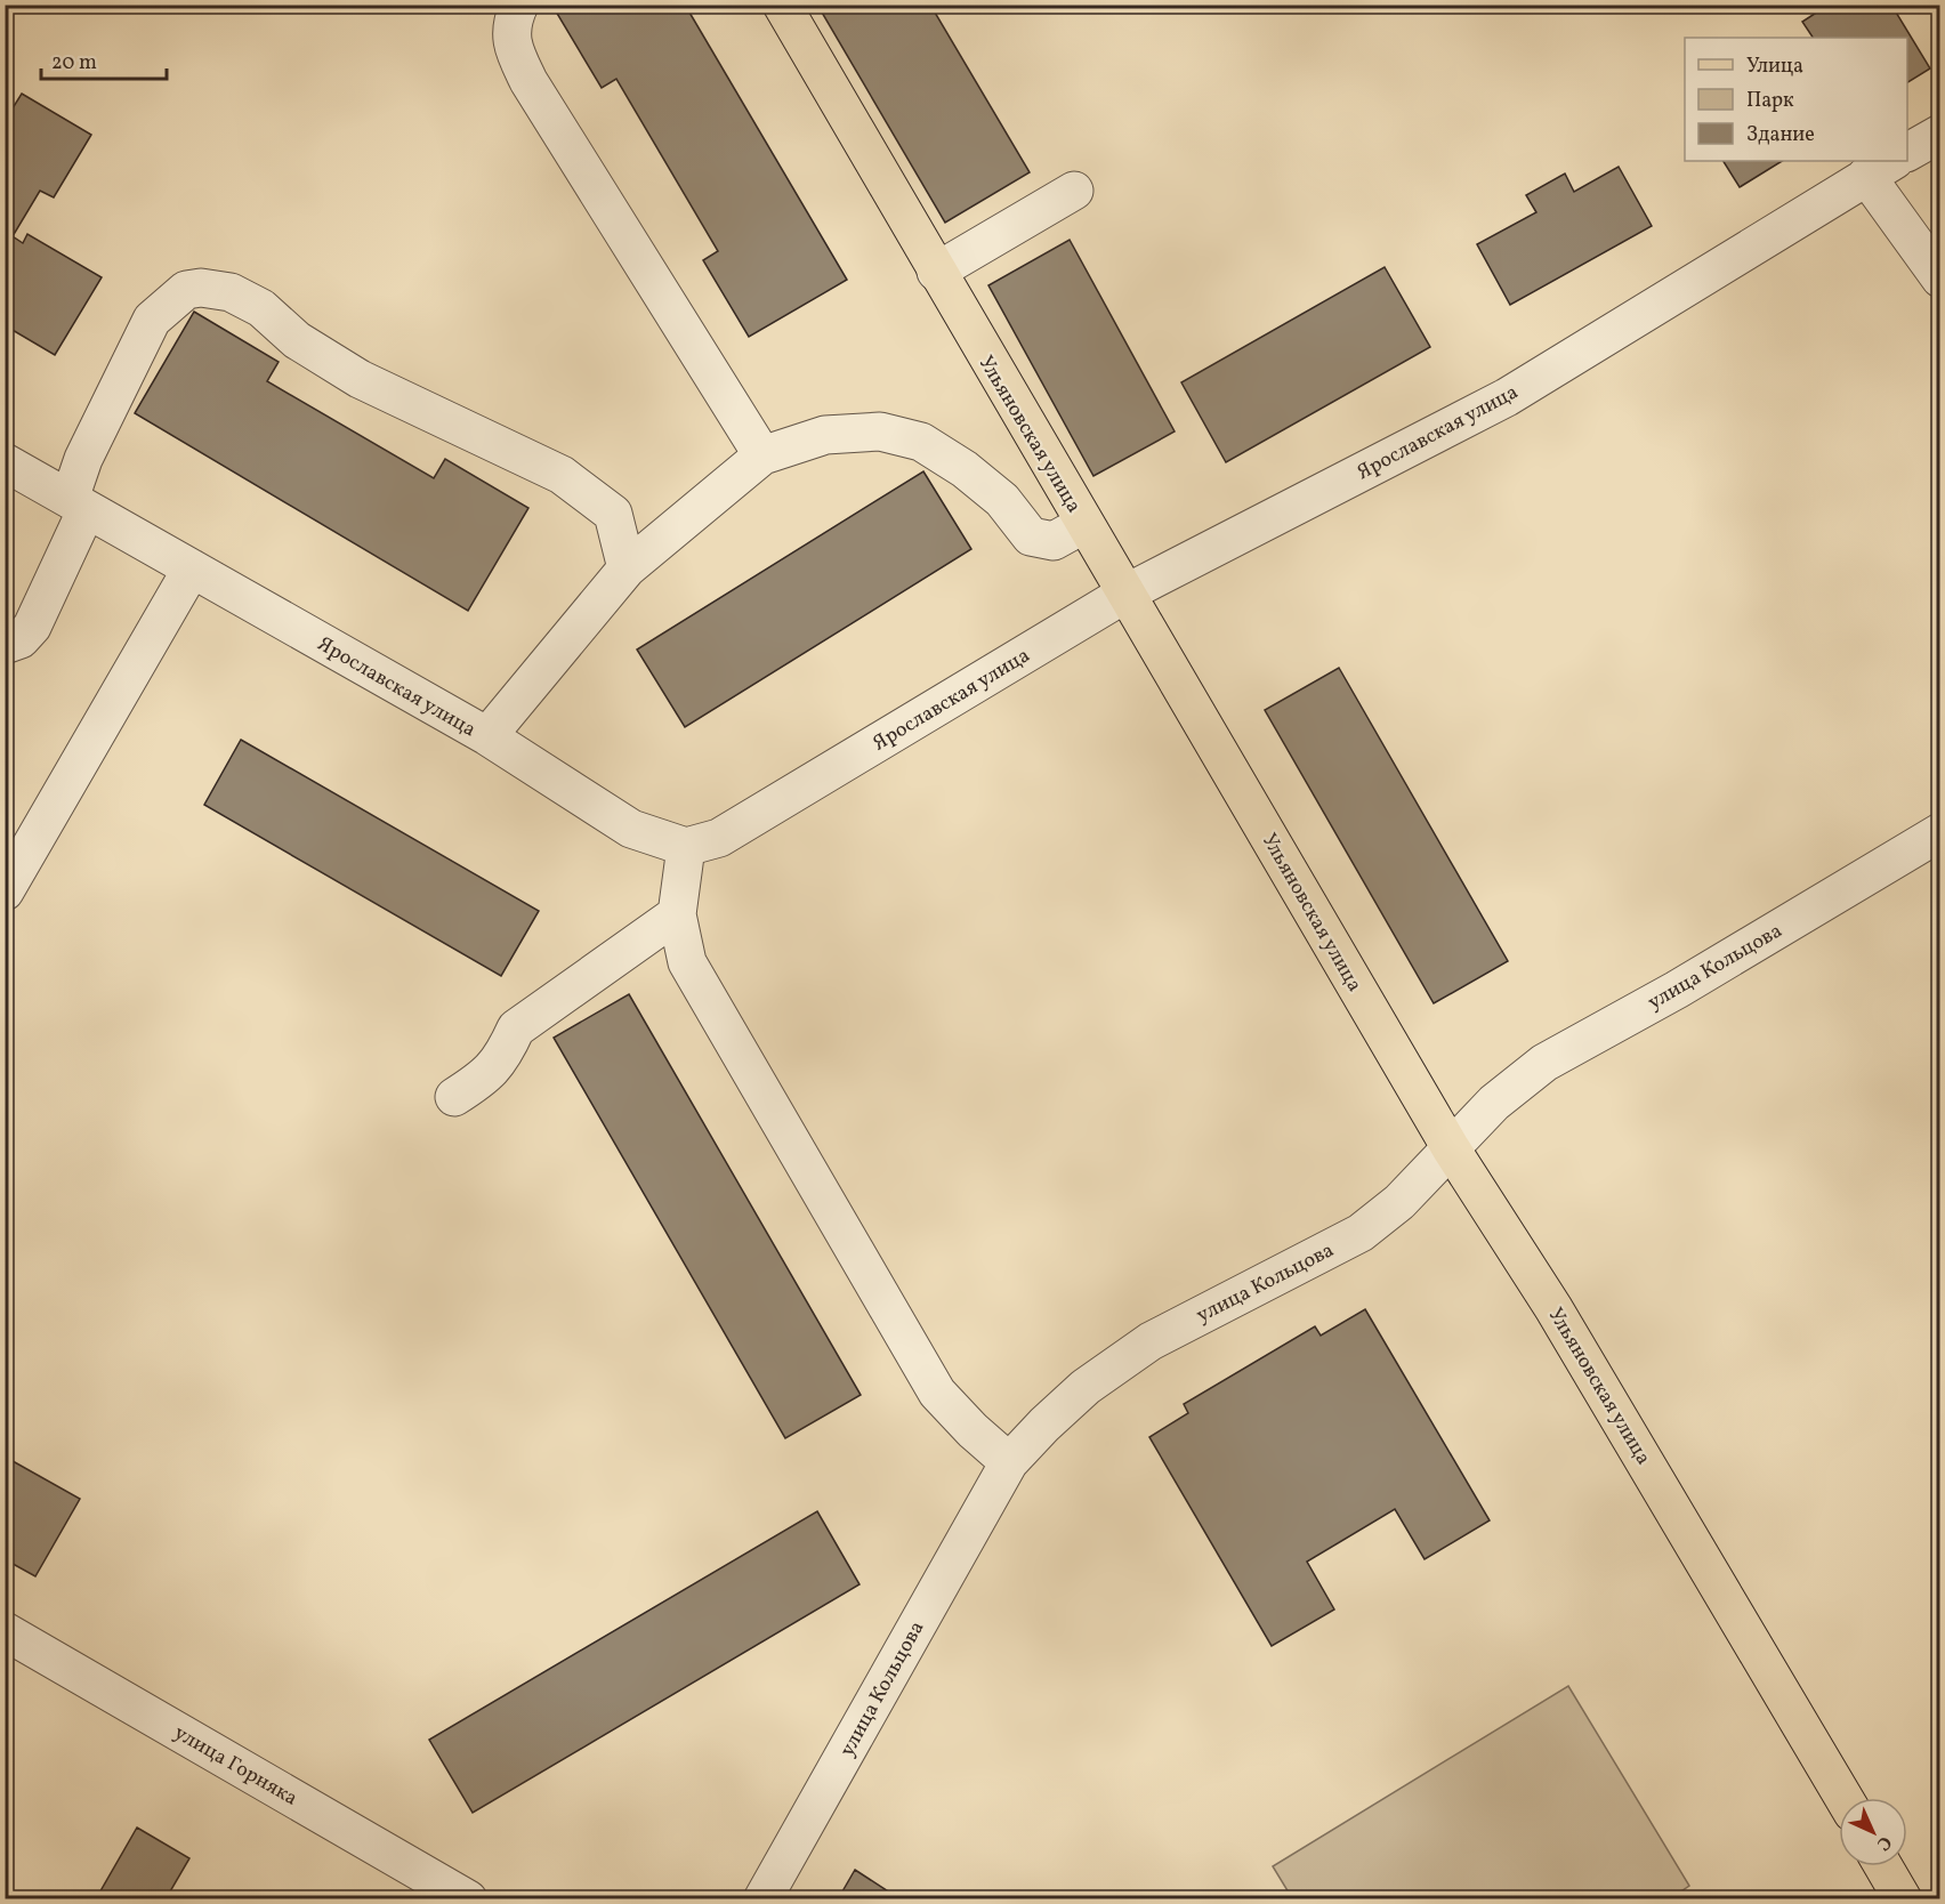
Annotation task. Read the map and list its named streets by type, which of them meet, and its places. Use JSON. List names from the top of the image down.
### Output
{
  "streets": {
    "main road": ["Ульяновская улица"],
    "street": ["Ярославская улица", "улица Кольцова", "улица Горняка"]
  },
  "crossings": [
    ["Ярославская улица", "Ульяновская улица"],
    ["Ульяновская улица", "улица Кольцова"]
  ],
  "legend": ["Улица", "Парк", "Здание"],
  "scale_bar": "20 m",
  "north": "bottom right"
}
